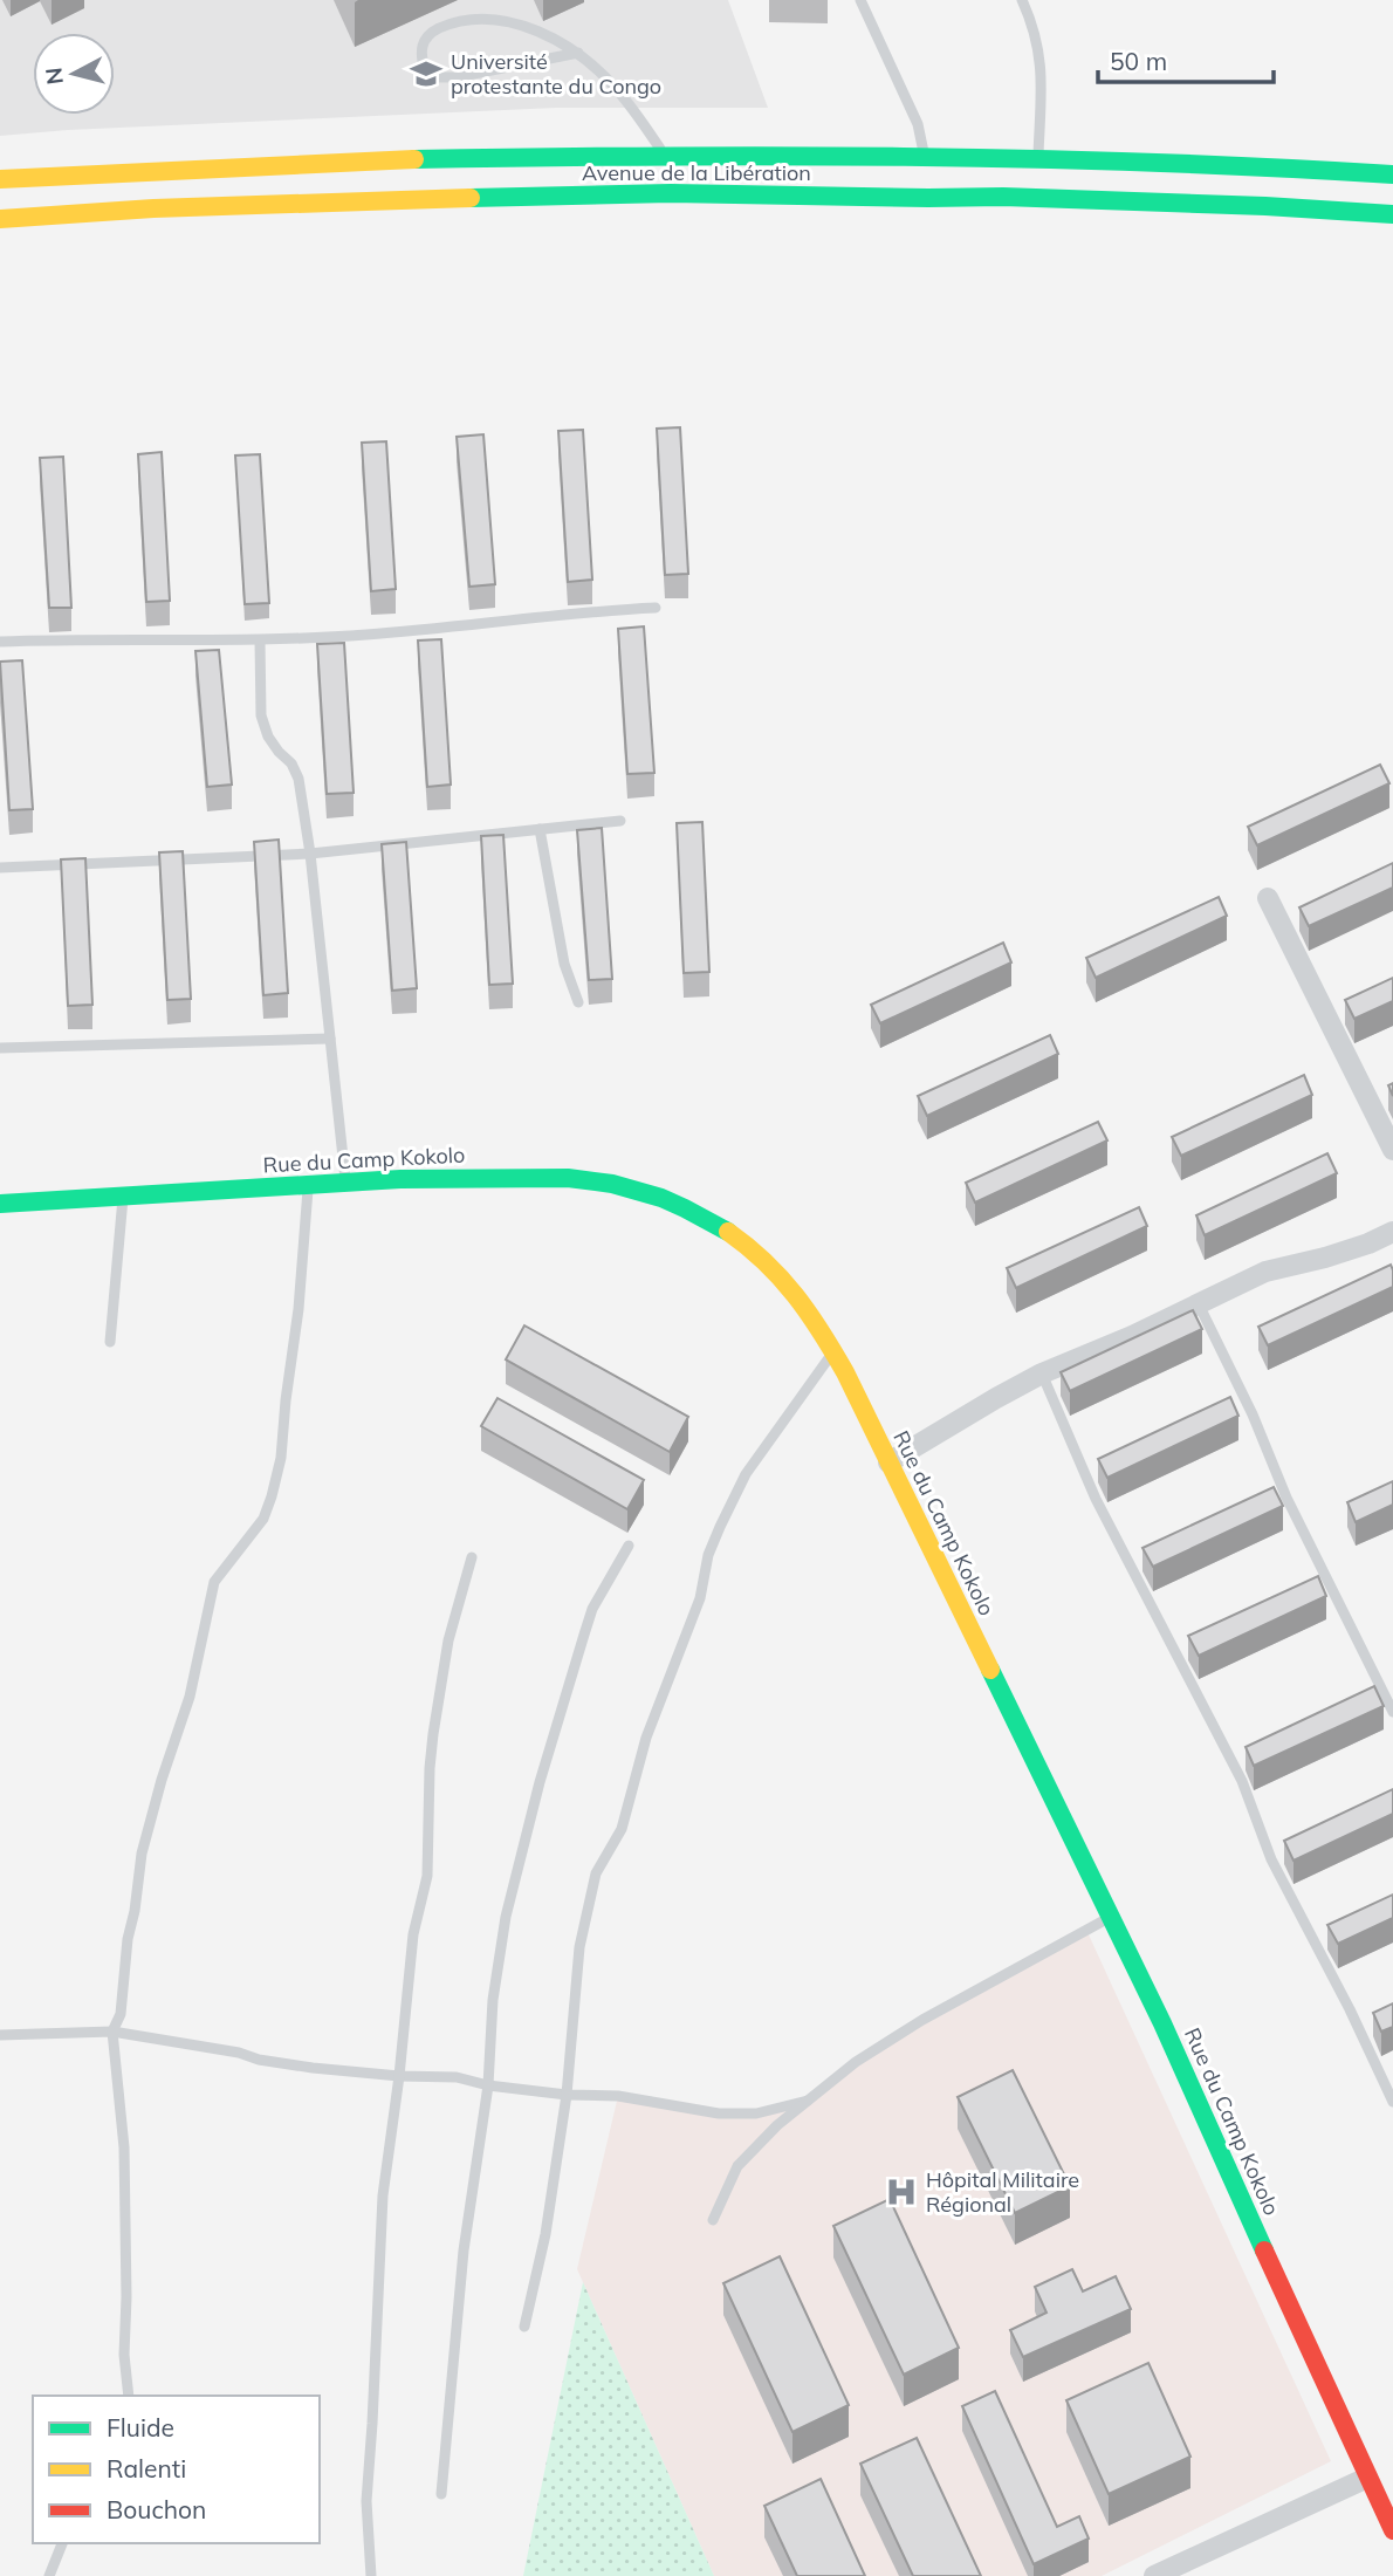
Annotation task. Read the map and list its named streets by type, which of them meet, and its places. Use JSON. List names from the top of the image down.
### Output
{
  "streets": {
    "main road": ["Avenue de la Libération", "Rue du Camp Kokolo"]
  },
  "places": {
    "school or university": ["Université protestante du Congo"],
    "hospital": ["Hôpital Militaire Régional"]
  },
  "legend": ["Fluide", "Ralenti", "Bouchon"],
  "scale_bar": "50 m",
  "north": "left"
}
